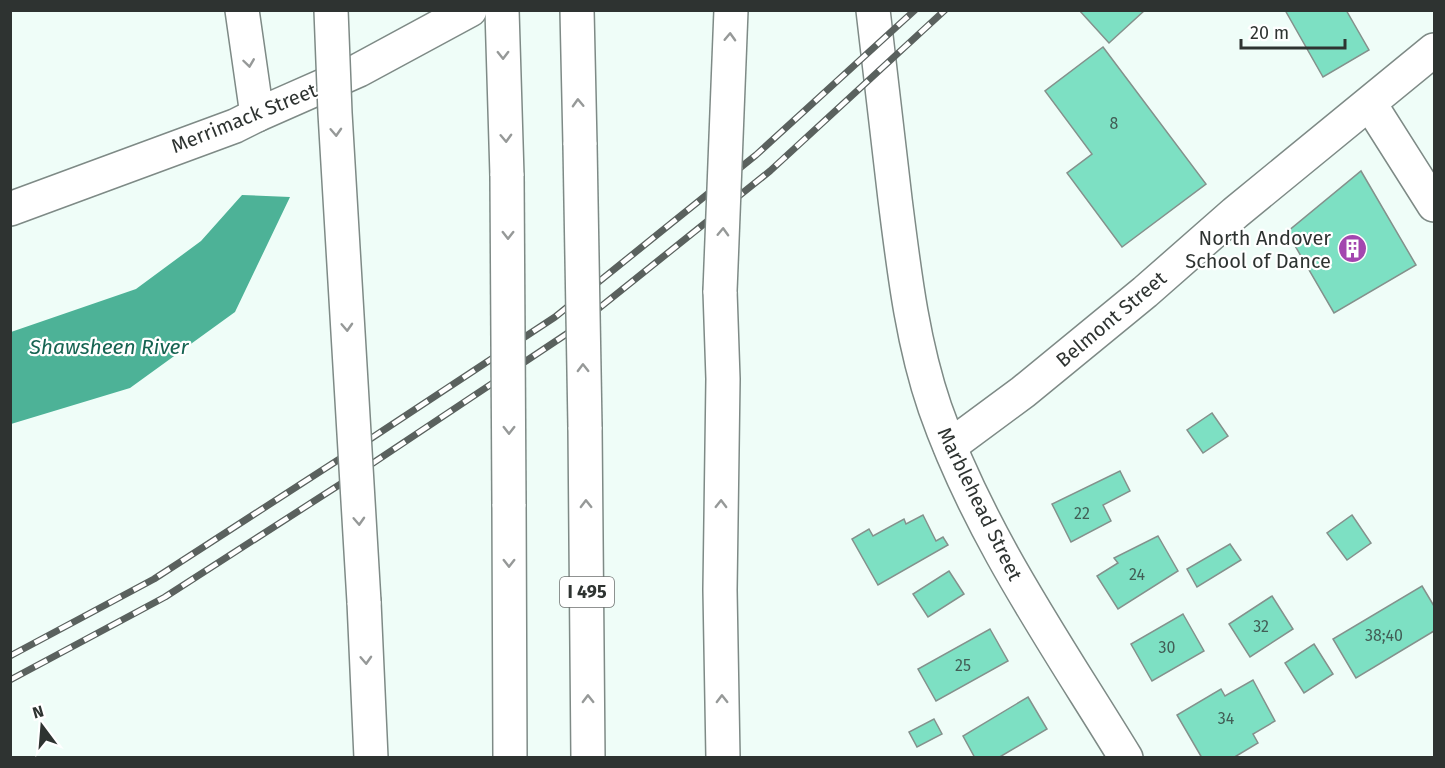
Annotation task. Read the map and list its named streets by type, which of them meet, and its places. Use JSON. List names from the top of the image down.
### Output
{
  "streets": {
    "main road": [
      "Merrimack Street",
      "Belmont Street",
      "Marblehead Street",
      "I 495"
    ]
  },
  "crossings": [
    ["Belmont Street", "Marblehead Street"]
  ],
  "water": ["Shawsheen River"],
  "places": {
    "building": ["North Andover School of Dance"]
  },
  "house_numbers": [
    "8",
    "22",
    "24",
    "32",
    "38;40",
    "30",
    "25",
    "34"
  ],
  "scale_bar": "20 m",
  "north": "top"
}
